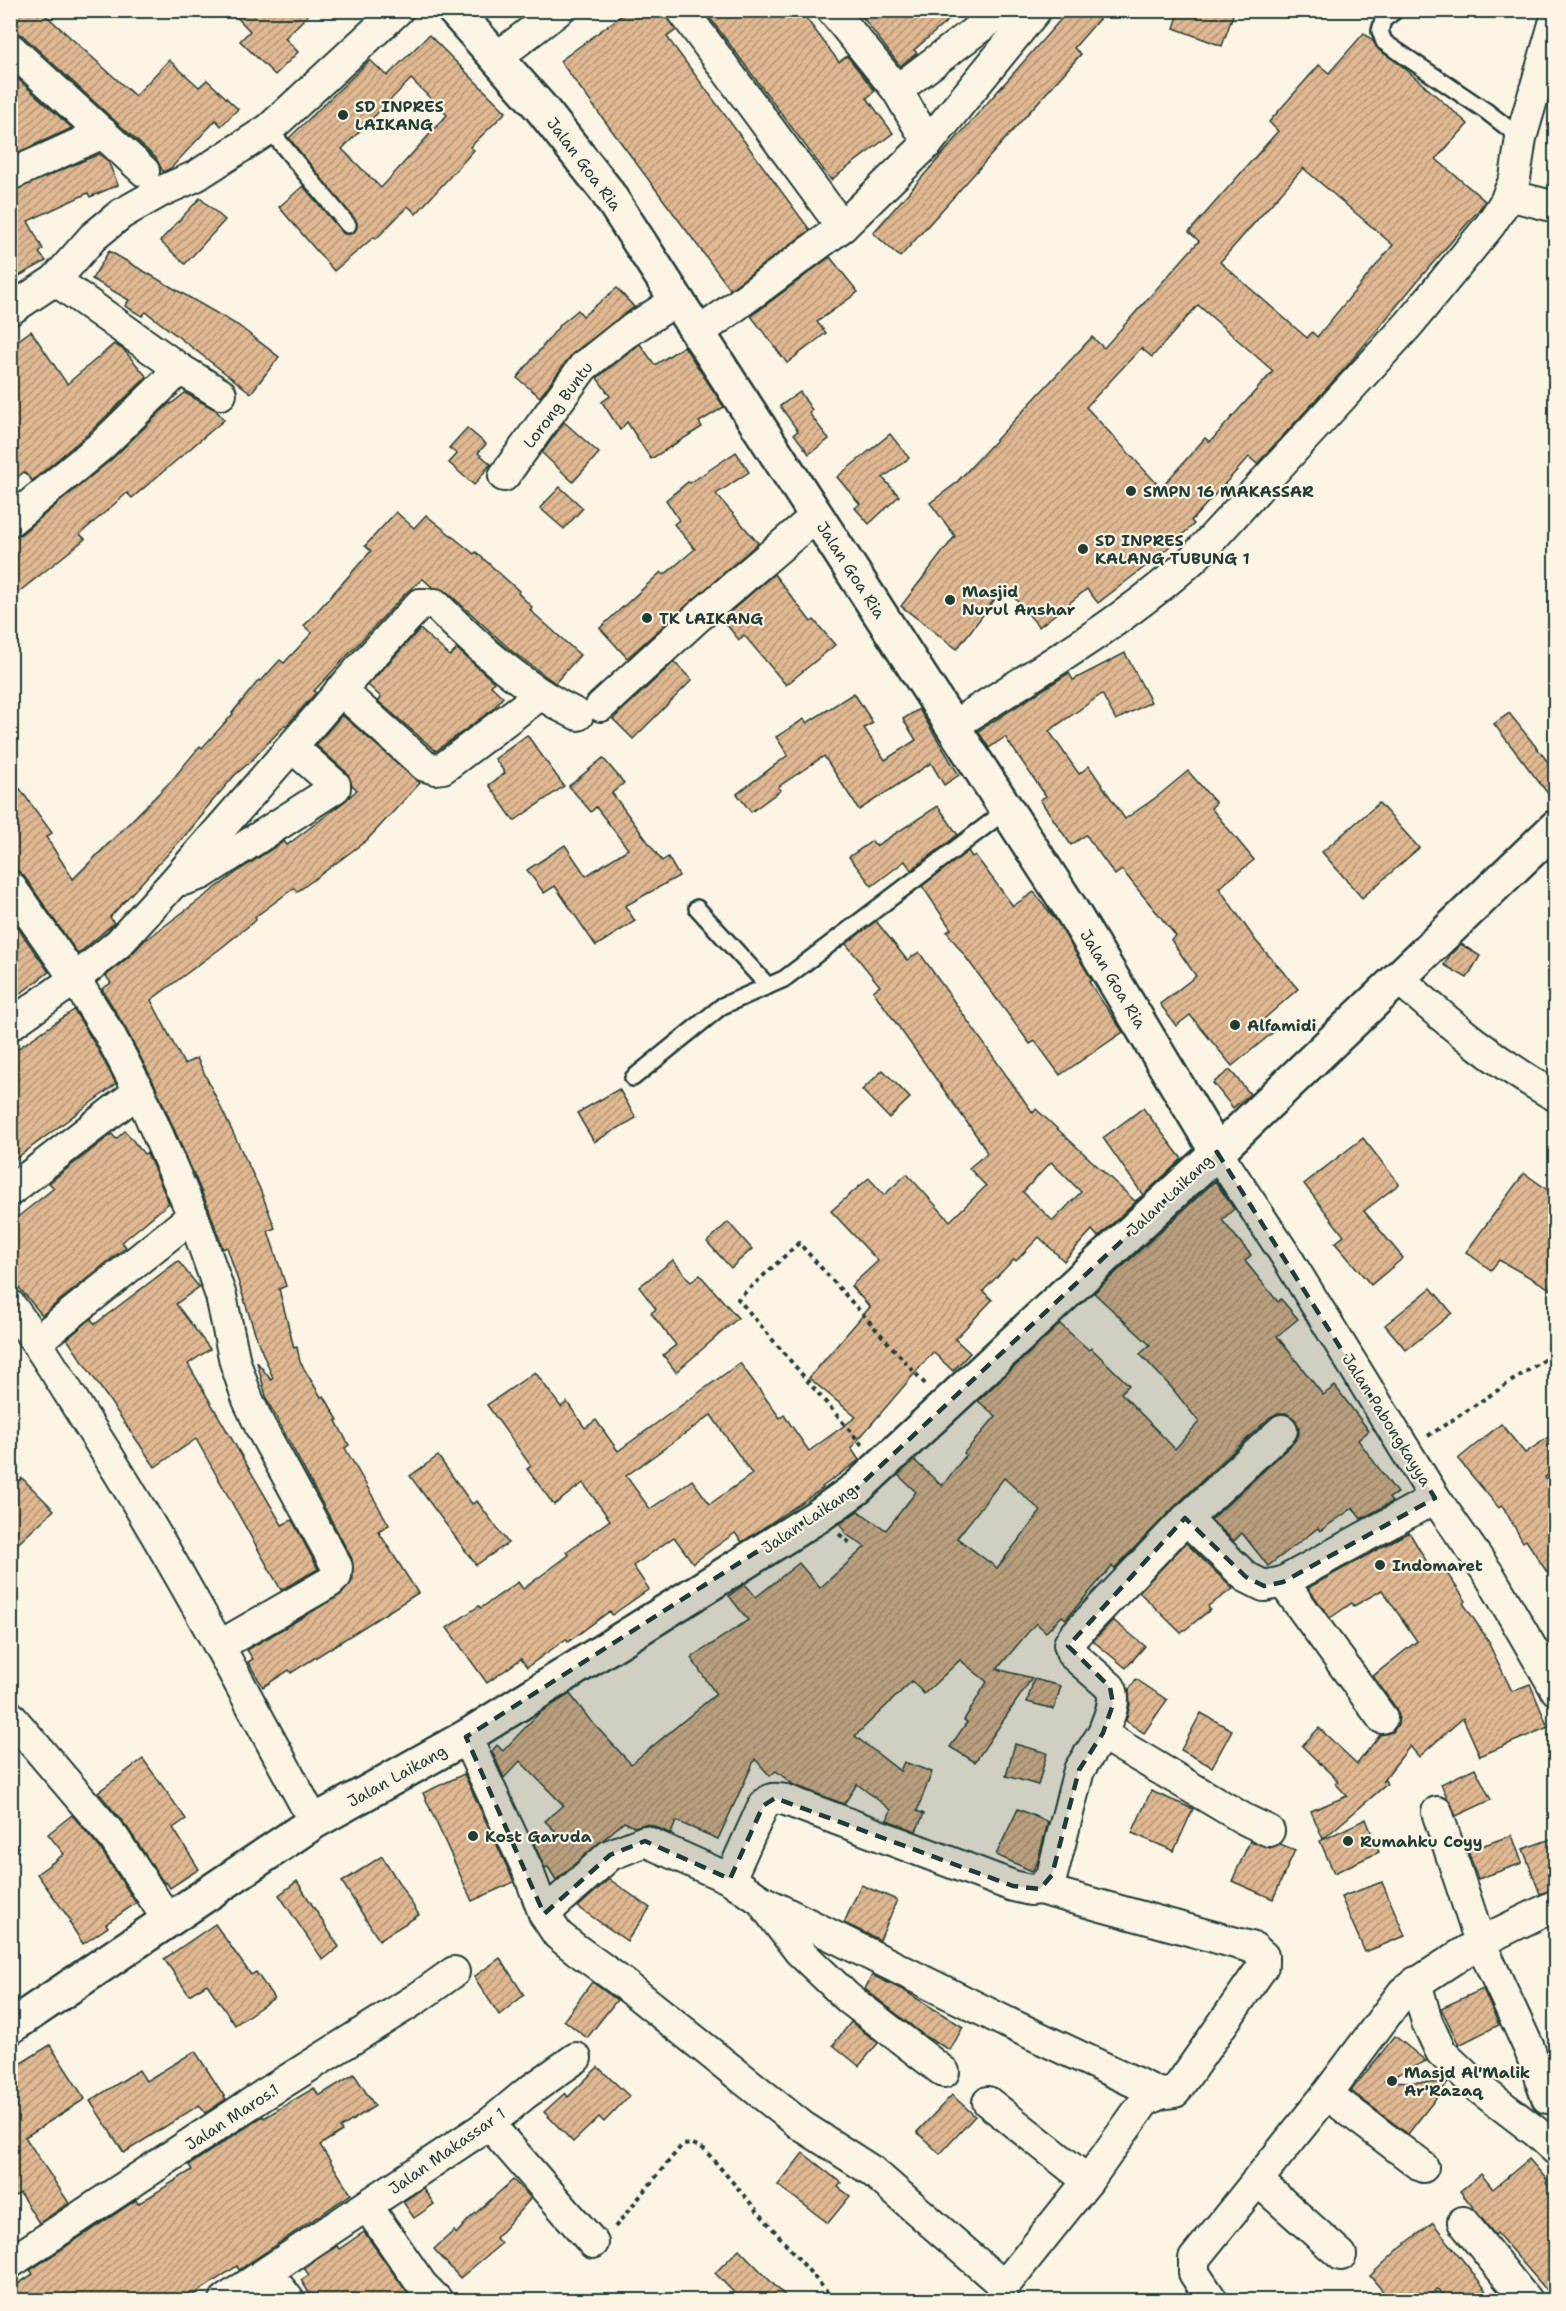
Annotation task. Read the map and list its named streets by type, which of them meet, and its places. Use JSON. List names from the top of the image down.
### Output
{
  "streets": {
    "main road": ["Jalan Goa Ria", "Jalan Laikang"],
    "street": [
      "Lorong Buntu",
      "Jalan Pabongkayya",
      "Jalan Maros.1",
      "Jalan Makassar 1"
    ]
  },
  "crossings": [
    ["Jalan Goa Ria", "Lorong Buntu"],
    ["Jalan Goa Ria", "Jalan Laikang"],
    ["Jalan Goa Ria", "Jalan Pabongkayya"],
    ["Jalan Laikang", "Jalan Pabongkayya"]
  ],
  "places": [
    "SD INPRES LAIKANG",
    "SMPN 16 MAKASSAR",
    "SD INPRES KALANG TUBUNG 1",
    "Masjid Nurul Anshar",
    "TK LAIKANG",
    "Alfamidi",
    "Indomaret",
    "Kost Garuda",
    "Rumahku Coyy",
    "Masjd Al'Malik Ar'Razaq"
  ]
}
